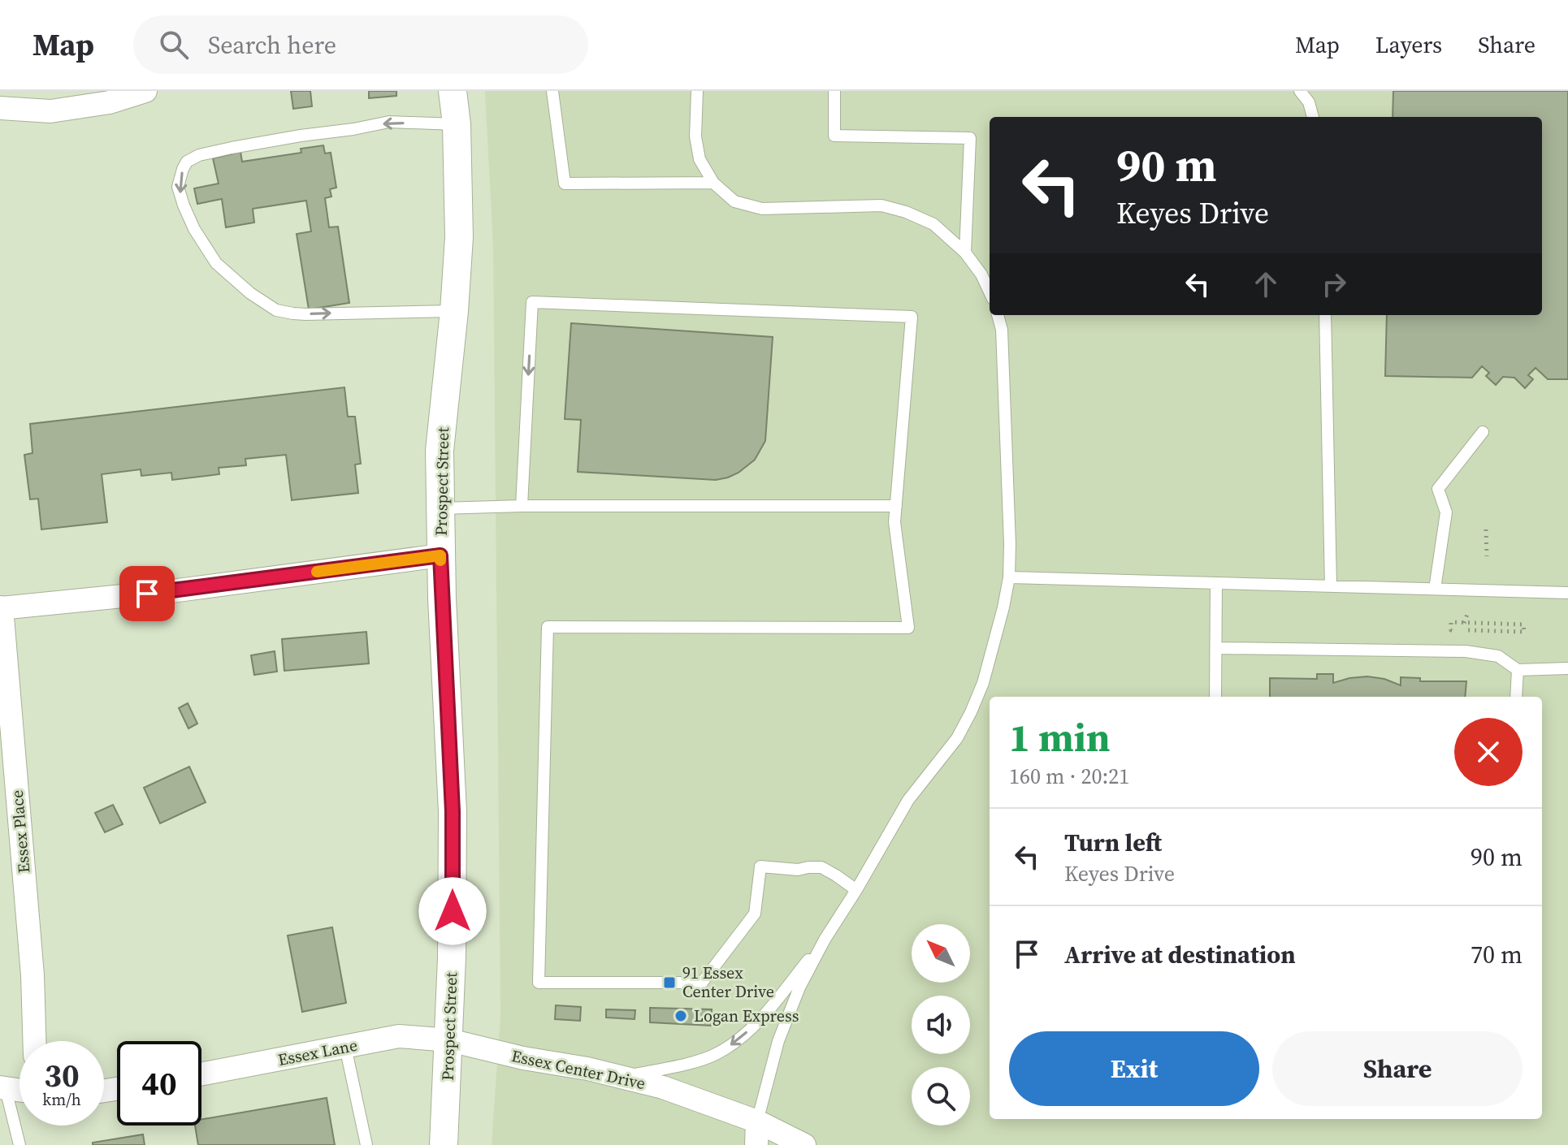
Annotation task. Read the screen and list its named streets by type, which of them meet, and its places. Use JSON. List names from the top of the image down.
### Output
{
  "streets": {
    "street": [
      "Prospect Street",
      "Essex Place",
      "Essex Lane",
      "Essex Center Drive"
    ]
  },
  "crossings": [
    ["Prospect Street", "Essex Lane"],
    ["Prospect Street", "Essex Center Drive"],
    ["Essex Lane", "Essex Center Drive"]
  ],
  "places": {
    "transit": ["91 Essex Center Drive"],
    "other": ["Logan Express"]
  },
  "north": "top left",
  "page": {
    "header": "Map",
    "search": "Search here",
    "nav": ["Map", "Layers", "Share"],
    "turn": ["90 m", "Keyes Drive"],
    "heading": ["1 min", "160 m · 20:21"],
    "list": [
      {
        "name": "Turn left",
        "note": "Keyes Drive",
        "value": "90 m"
      },
      {
        "name": "Arrive at destination",
        "value": "70 m"
      }
    ],
    "buttons": ["Exit", "Share"],
    "speed": "30 km/h",
    "limit": "40"
  }
}
